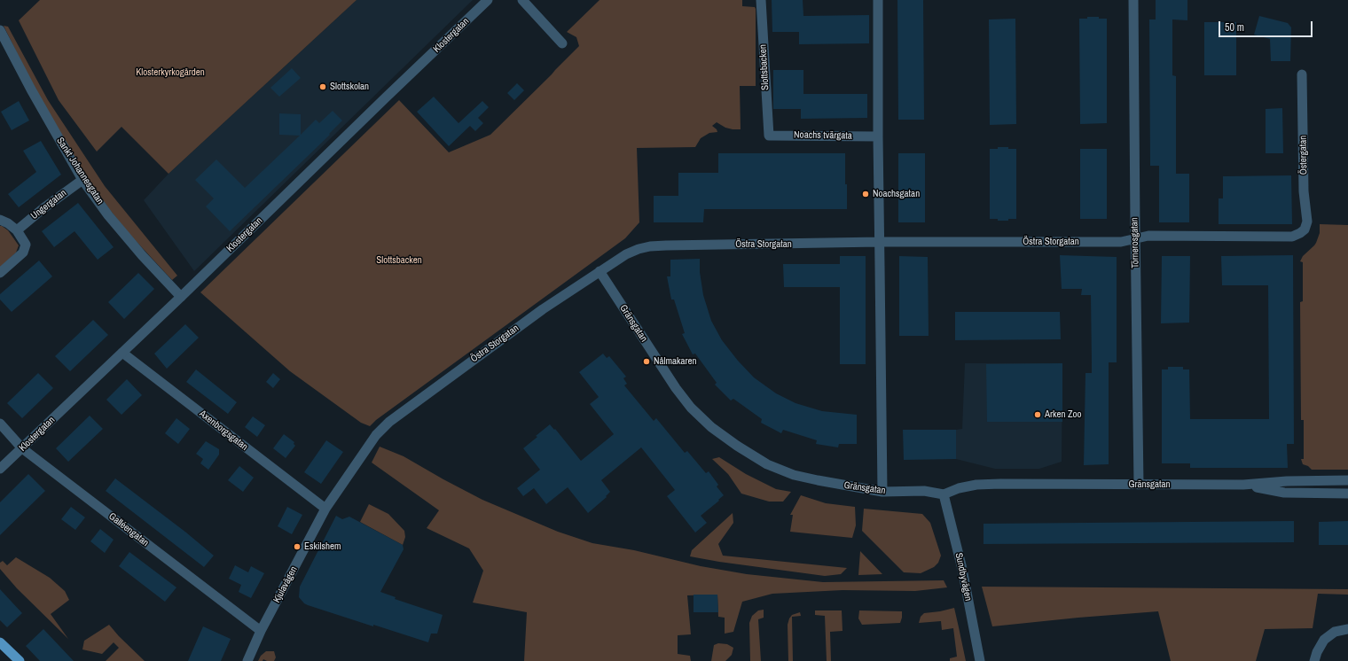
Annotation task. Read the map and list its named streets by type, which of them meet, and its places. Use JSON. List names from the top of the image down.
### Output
{
  "streets": {
    "street": [
      "Klostergatan",
      "Slottsbacken",
      "Noachs tvärgata",
      "Östergatan",
      "Sankt Johannesgatan",
      "Ungergatan",
      "Östra Storgatan",
      "Törnerosgatan",
      "Gränsgatan",
      "Axenborgsgatan",
      "Galléengatan",
      "Sundbyvägen",
      "Kjulavägen"
    ]
  },
  "crossings": [
    ["Klostergatan", "Sankt Johannesgatan"],
    ["Klostergatan", "Axenborgsgatan"],
    ["Klostergatan", "Galléengatan"],
    ["Slottsbacken", "Noachs tvärgata"],
    ["Östergatan", "Östra Storgatan"],
    ["Sankt Johannesgatan", "Ungergatan"],
    ["Östra Storgatan", "Törnerosgatan"],
    ["Östra Storgatan", "Gränsgatan"],
    ["Östra Storgatan", "Axenborgsgatan"],
    ["Östra Storgatan", "Kjulavägen"],
    ["Törnerosgatan", "Gränsgatan"],
    ["Gränsgatan", "Sundbyvägen"],
    ["Axenborgsgatan", "Kjulavägen"],
    ["Galléengatan", "Kjulavägen"]
  ],
  "parks": ["Klosterkyrkogården", "Slottsbacken"],
  "places": [
    "Slottskolan",
    "Noachsgatan",
    "Nålmakaren",
    "Arken Zoo",
    "Eskilshem"
  ],
  "scale_bar": "50 m"
}
